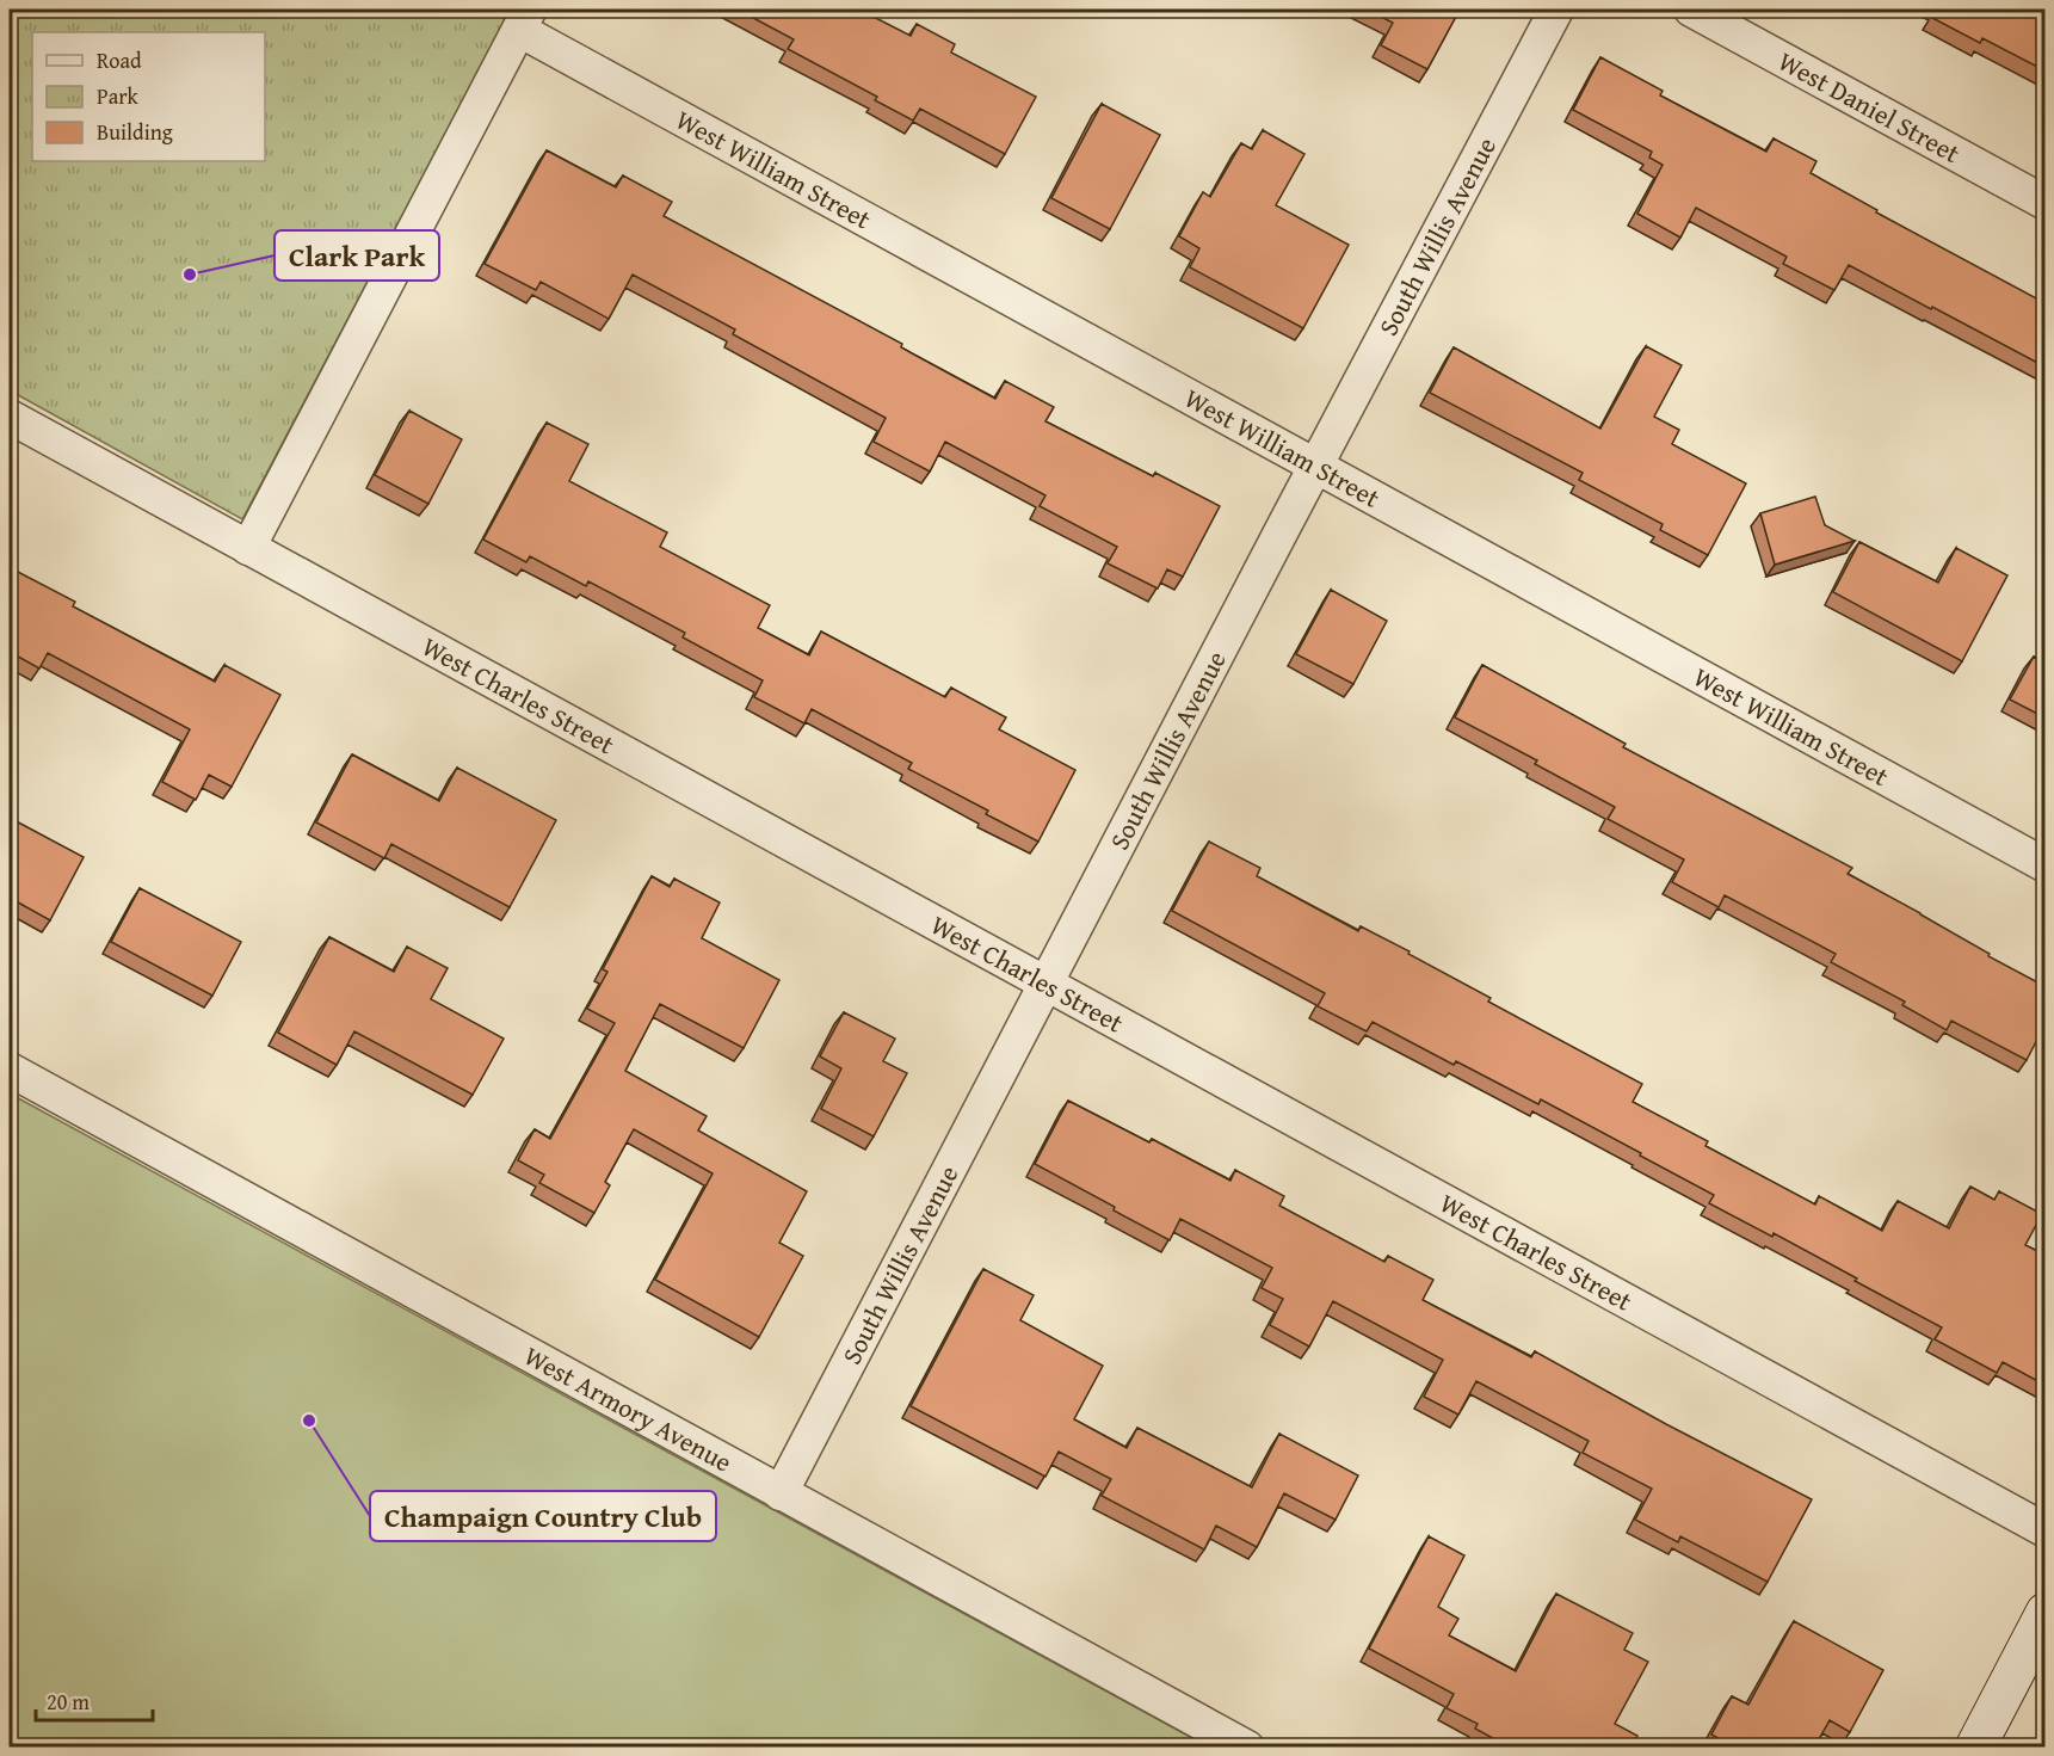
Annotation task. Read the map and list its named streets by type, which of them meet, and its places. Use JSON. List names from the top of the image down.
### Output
{
  "streets": {
    "street": [
      "West Daniel Street",
      "West William Street",
      "South Willis Avenue",
      "West Charles Street",
      "West Armory Avenue"
    ]
  },
  "crossings": [
    ["West William Street", "South Willis Avenue"],
    ["South Willis Avenue", "West Charles Street"],
    ["South Willis Avenue", "West Armory Avenue"]
  ],
  "places": ["Clark Park", "Champaign Country Club"],
  "legend": ["Road", "Park", "Building"],
  "scale_bar": "20 m"
}
